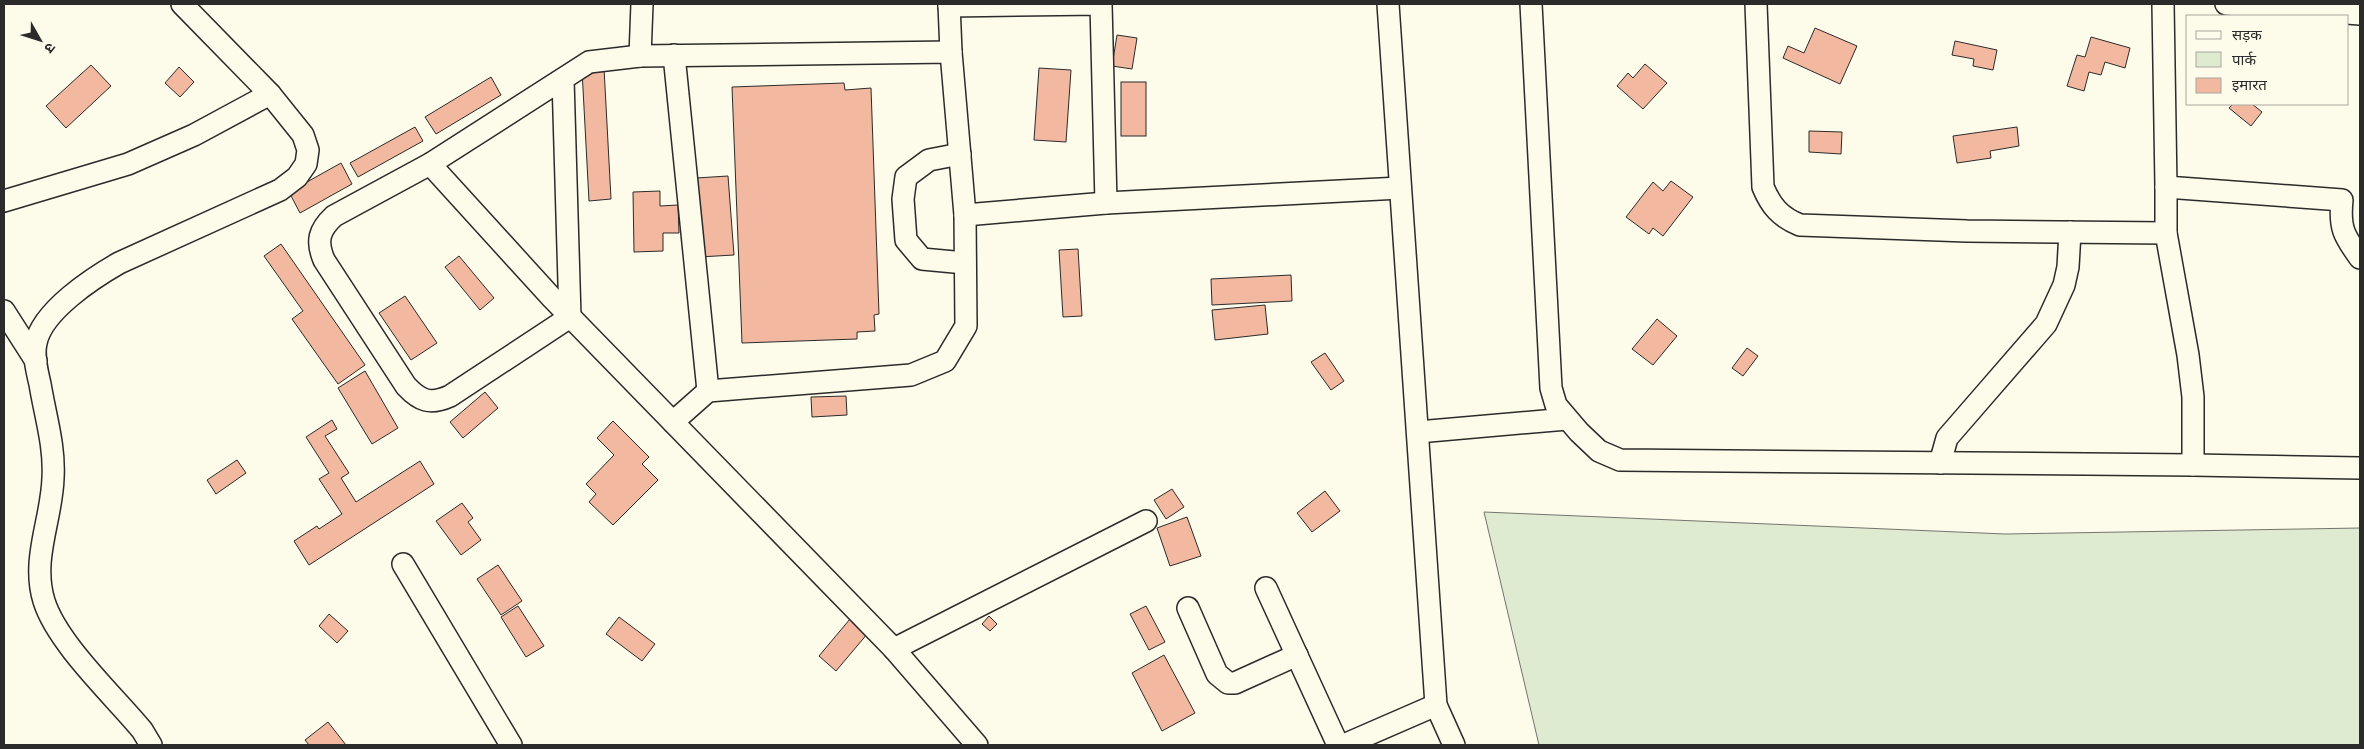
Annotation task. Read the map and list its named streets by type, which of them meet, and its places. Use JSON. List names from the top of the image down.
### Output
{
  "legend": ["सड़क", "पार्क", "इमारत"],
  "north": "bottom right"
}
